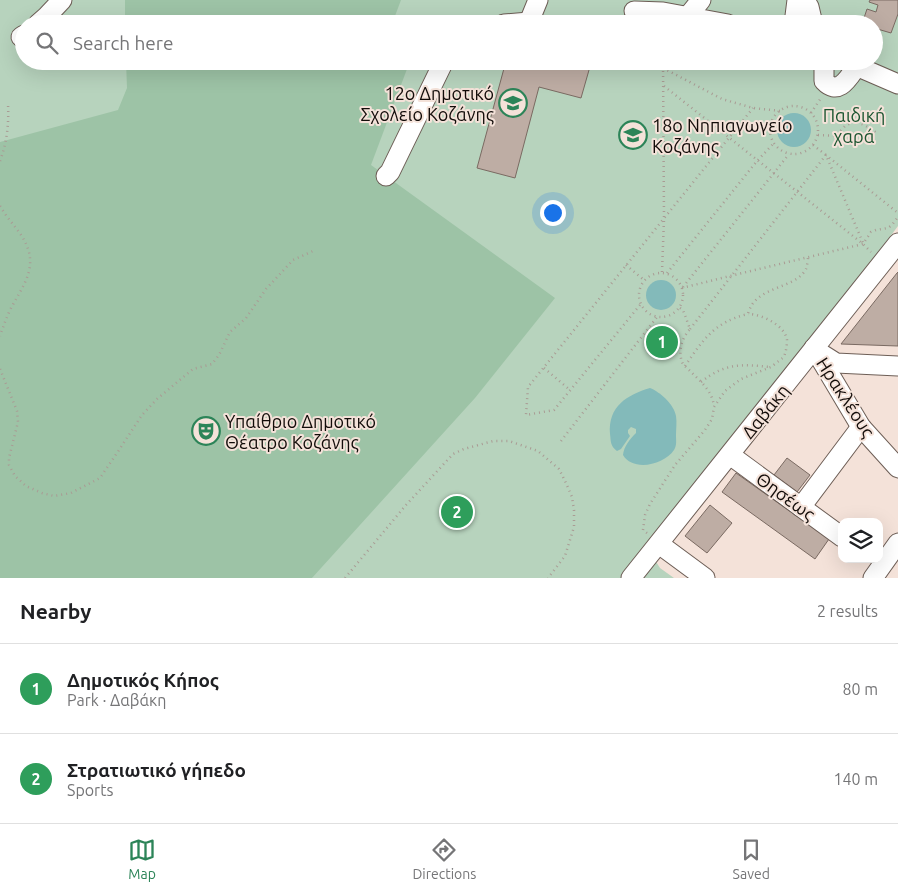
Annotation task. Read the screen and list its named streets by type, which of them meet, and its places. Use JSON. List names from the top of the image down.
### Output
{
  "streets": {
    "street": ["Ηρακλέους", "Δαβάκη", "Θησέως"]
  },
  "crossings": [
    ["Ηρακλέους", "Δαβάκη"],
    ["Δαβάκη", "Θησέως"]
  ],
  "parks": ["Παιδική χαρά"],
  "places": {
    "school or university": ["12ο Δημοτικό Σχολείο Κοζάνης", "18ο Νηπιαγωγείο Κοζάνης"],
    "theatre": ["Υπαίθριο Δημοτικό Θέατρο Κοζάνης"]
  },
  "page": {
    "search": "Search here",
    "pins": ["1", "2"],
    "heading": ["Nearby", "2 results"],
    "list": [
      {
        "mark": "1",
        "name": "Δημοτικός Κήπος",
        "note": "Park · Δαβάκη",
        "value": "80 m"
      },
      {
        "mark": "2",
        "name": "Στρατιωτικό γήπεδο",
        "note": "Sports",
        "value": "140 m"
      }
    ],
    "nav": ["Map", "Directions", "Saved"]
  }
}
